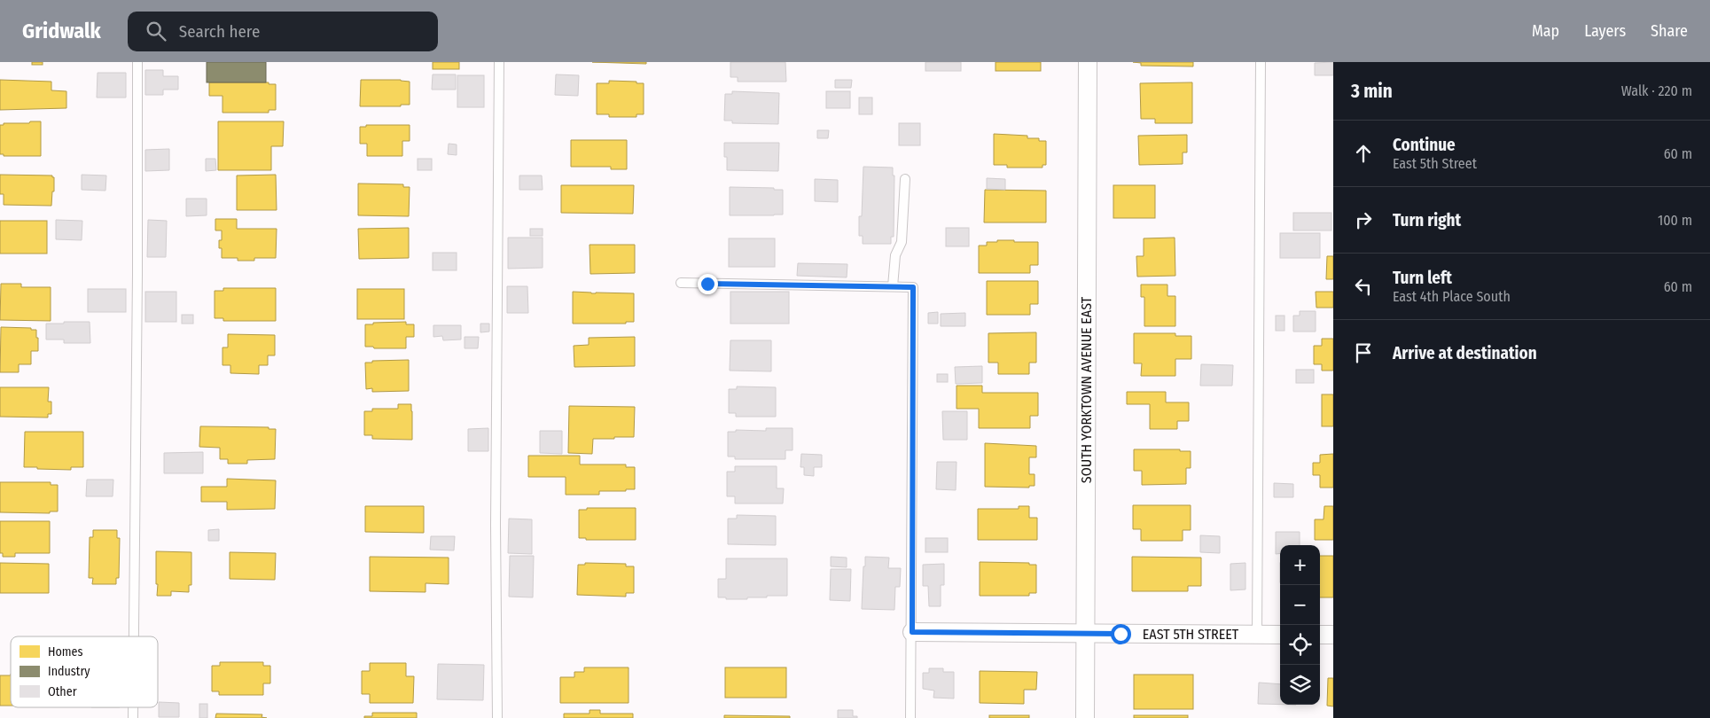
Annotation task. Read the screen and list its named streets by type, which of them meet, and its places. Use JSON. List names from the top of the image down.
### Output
{
  "streets": {
    "street": ["SOUTH YORKTOWN AVENUE EAST", "EAST 5TH STREET"]
  },
  "crossings": [
    ["SOUTH YORKTOWN AVENUE EAST", "EAST 5TH STREET"]
  ],
  "legend": ["Homes", "Industry", "Other"],
  "page": {
    "header": "Gridwalk",
    "search": "Search here",
    "nav": ["Map", "Layers", "Share"],
    "heading": ["3 min", "Walk · 220 m"],
    "list": [
      ["Continue", "East 5th Street", "60 m"],
      ["Turn right", "100 m"],
      ["Turn left", "East 4th Place South", "60 m"],
      "Arrive at destination"
    ],
    "map_buttons": ["+", "−"]
  }
}
